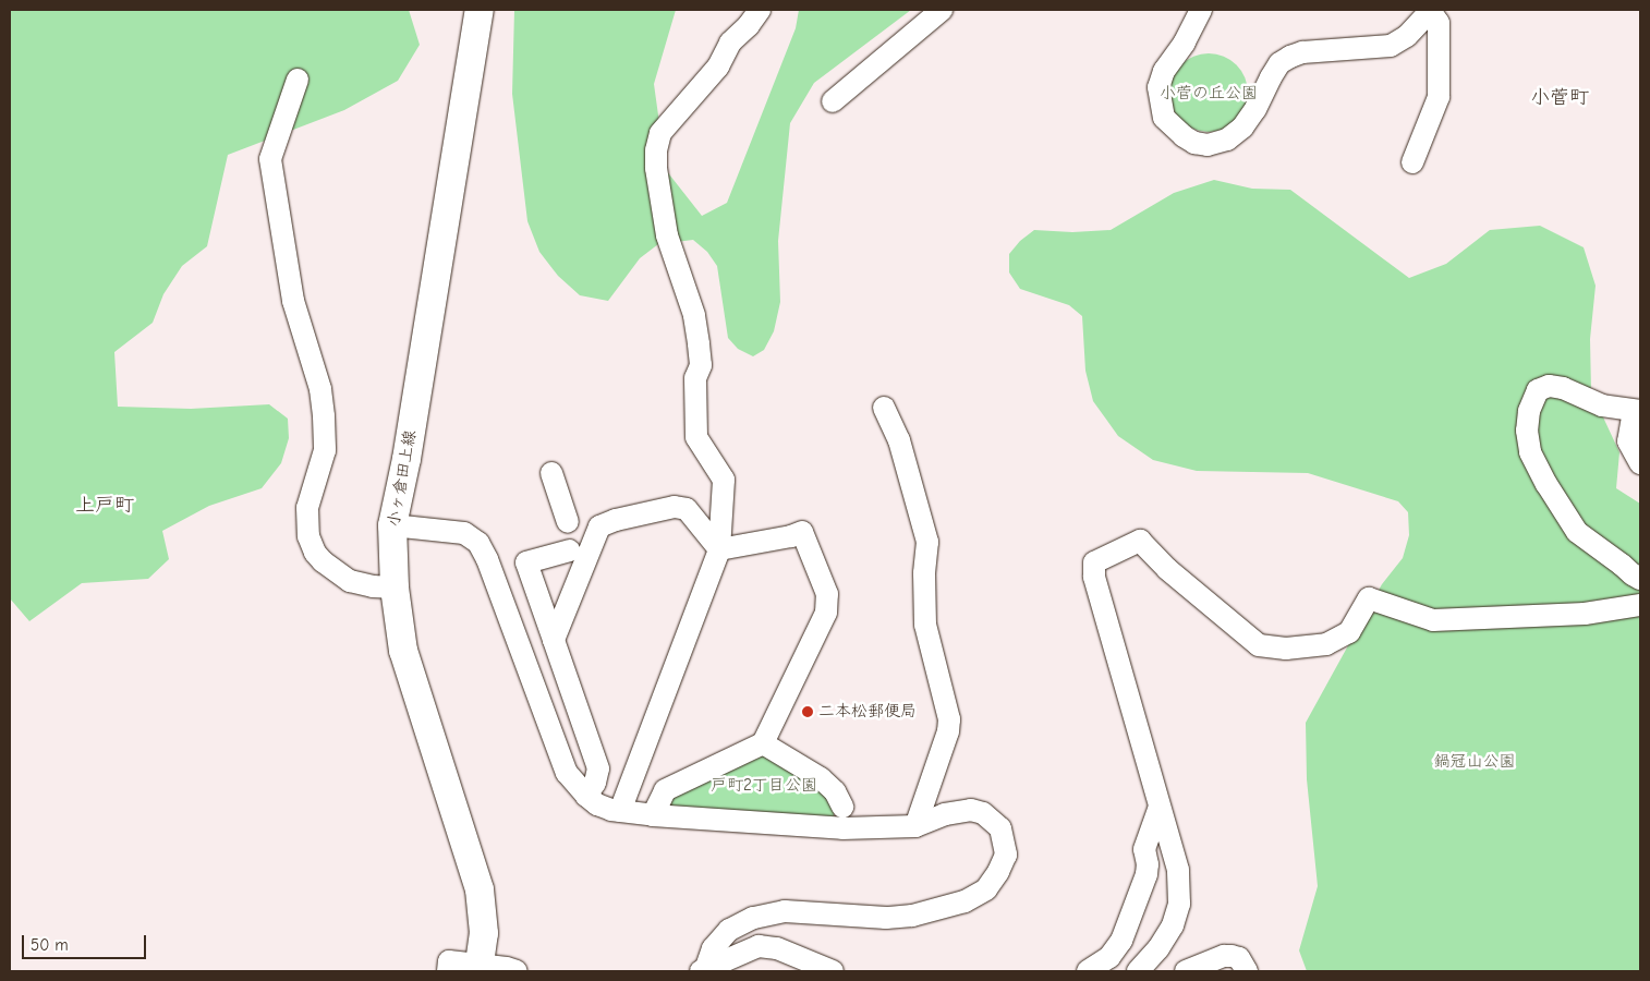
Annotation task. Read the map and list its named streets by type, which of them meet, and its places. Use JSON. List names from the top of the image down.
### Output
{
  "streets": {
    "main road": ["小ヶ倉田上線"]
  },
  "districts": ["小菅町", "上戸町"],
  "parks": ["小菅の丘公園", "鍋冠山公園", "戸町2丁目公園"],
  "places": ["二本松郵便局"],
  "scale_bar": "50 m"
}
